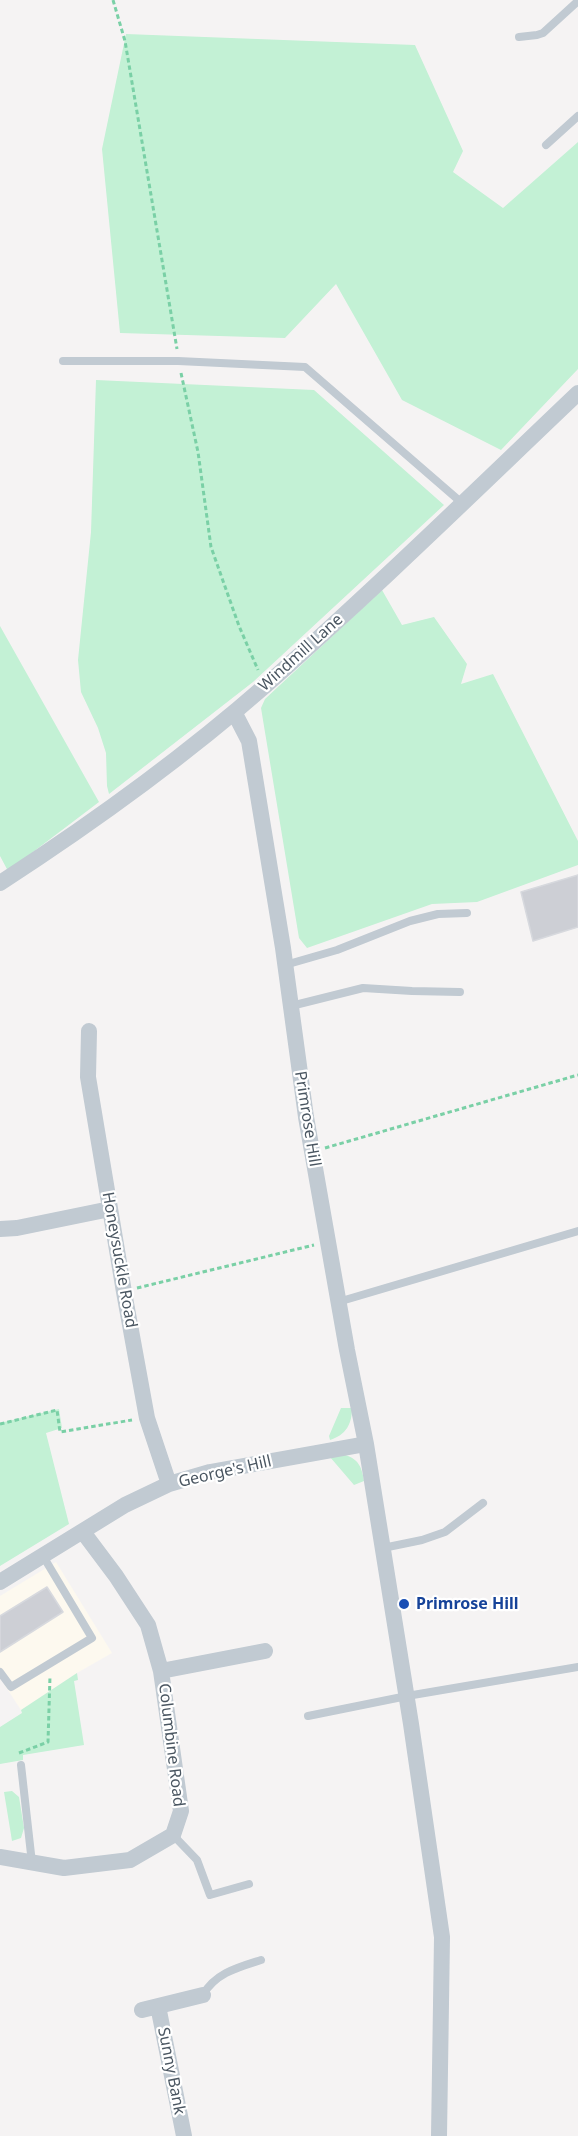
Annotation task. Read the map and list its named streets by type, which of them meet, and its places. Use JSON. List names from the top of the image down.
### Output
{
  "streets": {
    "street": [
      "Windmill Lane",
      "Primrose Hill",
      "Honeysuckle Road",
      "George's Hill",
      "Columbine Road",
      "Sunny Bank"
    ]
  },
  "crossings": [
    ["Windmill Lane", "Primrose Hill"],
    ["Primrose Hill", "George's Hill"],
    ["Honeysuckle Road", "George's Hill"],
    ["George's Hill", "Columbine Road"]
  ],
  "places": ["Primrose Hill"]
}
